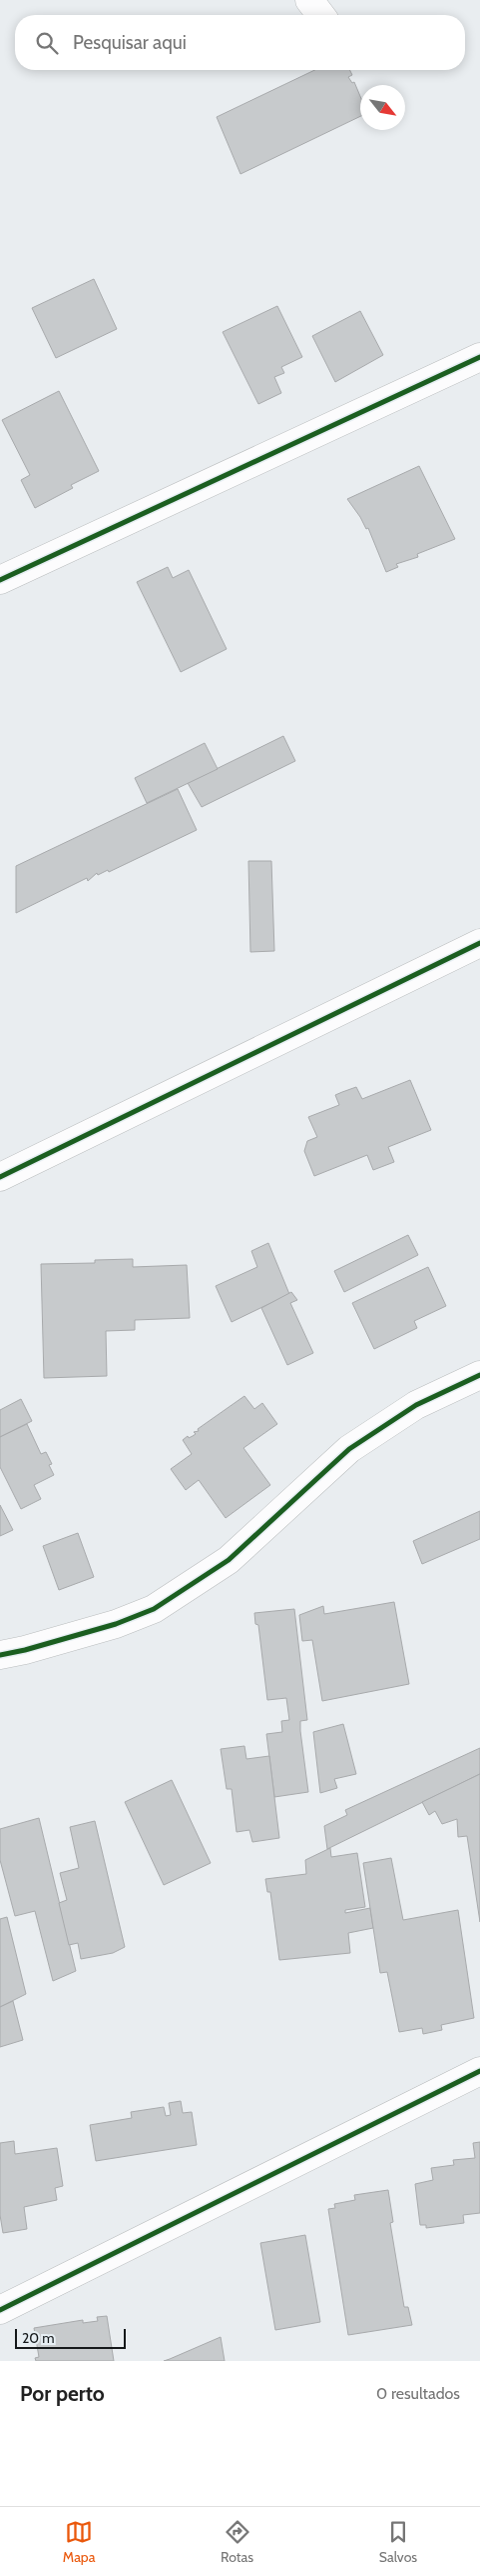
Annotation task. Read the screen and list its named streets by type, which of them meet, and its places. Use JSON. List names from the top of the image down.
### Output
{
  "scale_bar": "20 m",
  "north": "bottom right",
  "page": {
    "search": "Pesquisar aqui",
    "scale": "20 m",
    "heading": ["Por perto", "0 resultados"],
    "nav": ["Mapa", "Rotas", "Salvos"]
  }
}
